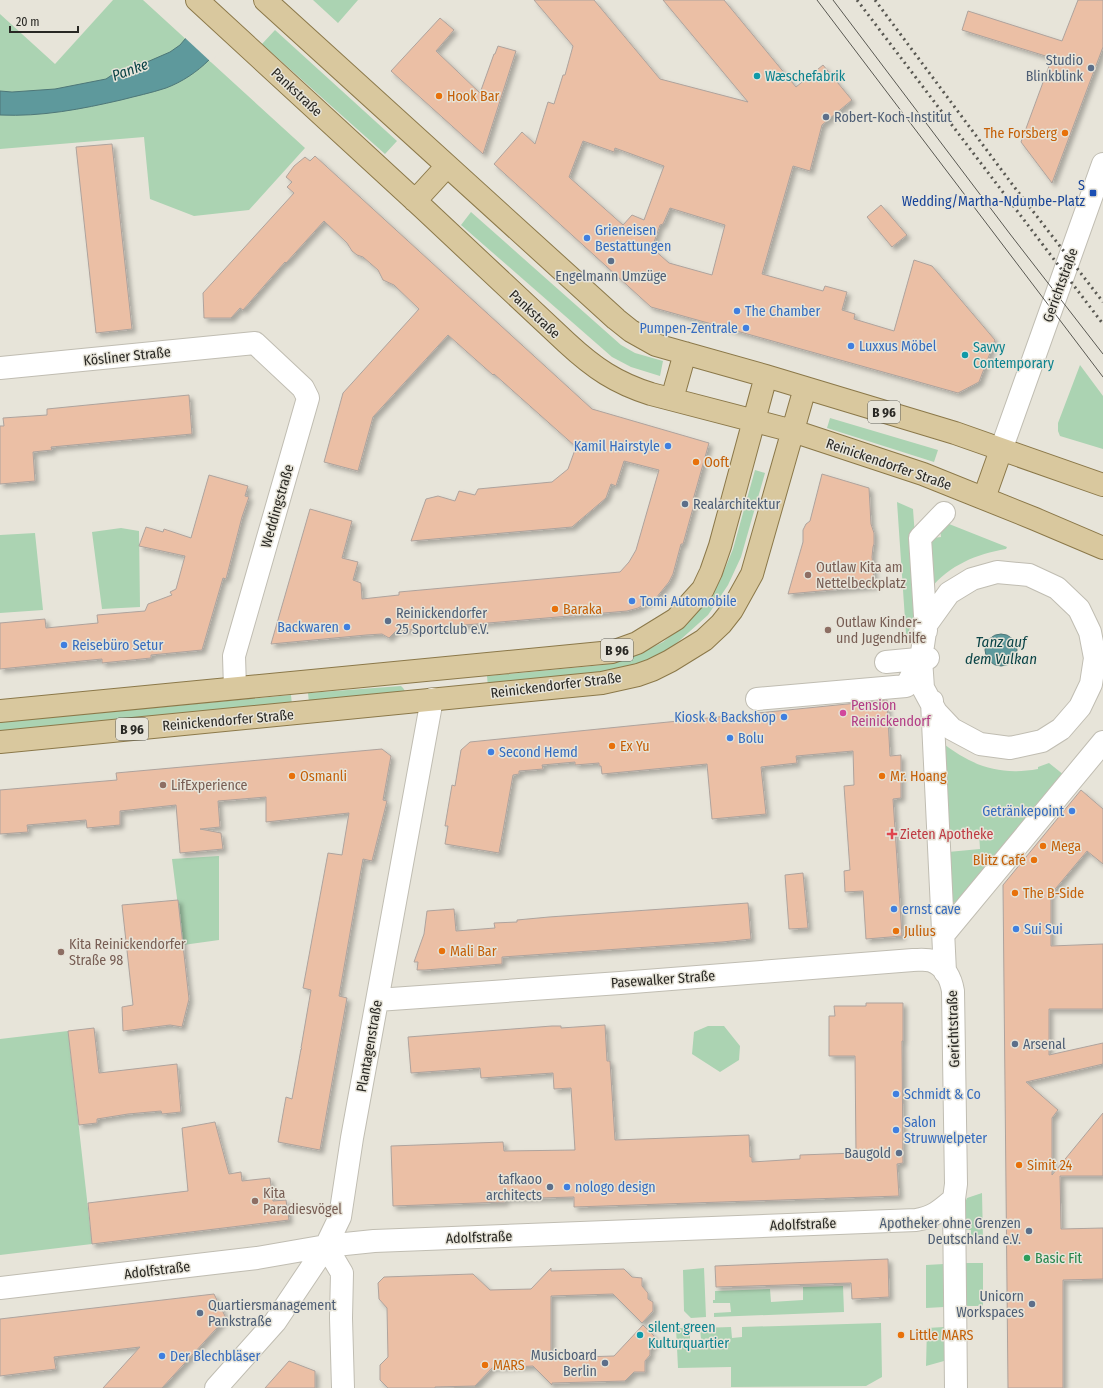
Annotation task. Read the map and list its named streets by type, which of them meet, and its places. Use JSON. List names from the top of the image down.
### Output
{
  "streets": {
    "main road": ["Pankstraße", "B 96", "Reinickendorfer Straße"],
    "street": [
      "Gerichtstraße",
      "Kösliner Straße",
      "Weddingstraße",
      "Pasewalker Straße",
      "Plantagenstraße",
      "Adolfstraße"
    ]
  },
  "crossings": [
    ["Pankstraße", "Reinickendorfer Straße"],
    ["Gerichtstraße", "B 96"],
    ["Gerichtstraße", "Pasewalker Straße"],
    ["Gerichtstraße", "Adolfstraße"],
    ["Kösliner Straße", "Weddingstraße"],
    ["B 96", "Reinickendorfer Straße"],
    ["Reinickendorfer Straße", "Weddingstraße"],
    ["Reinickendorfer Straße", "Plantagenstraße"],
    ["Pasewalker Straße", "Plantagenstraße"],
    ["Plantagenstraße", "Adolfstraße"]
  ],
  "water": ["Panke", "Tanz auf dem Vulkan"],
  "places": {
    "other": [
      "Studio Blinkblink",
      "Wæschefabrik",
      "Hook Bar",
      "Robert-Koch-Institut",
      "The Forsberg",
      "Grieneisen Bestattungen",
      "Engelmann Umzüge",
      "The Chamber",
      "Pumpen-Zentrale",
      "Luxxus Möbel",
      "Savvy Contemporary",
      "Kamil Hairstyle",
      "Ooft",
      "Realarchitektur",
      "Outlaw Kita am Nettelbeckplatz",
      "Tomi Automobile",
      "Baraka",
      "Reinickendorfer 25 Sportclub e.V.",
      "Backwaren",
      "Outlaw Kinder- und Jugendhilfe",
      "Reisebüro Setur",
      "Pension Reinickendorf",
      "Kiosk & Backshop",
      "Bolu",
      "Ex Yu",
      "Second Hemd",
      "Osmanli",
      "Mr. Hoang",
      "LifExperience",
      "Getränkepoint",
      "Mega",
      "Blitz Café",
      "The B-Side",
      "ernst cave",
      "Sui Sui",
      "Julius",
      "Mali Bar",
      "Kita Reinickendorfer Straße 98",
      "Arsenal",
      "Schmidt & Co",
      "Salon Struwwelpeter",
      "Baugold",
      "Simit 24",
      "tafkaoo architects",
      "nologo design",
      "Kita Paradiesvögel",
      "Apotheker ohne Grenzen Deutschland e.V.",
      "Basic Fit",
      "Unicorn Workspaces",
      "Quartiersmanagement Pankstraße",
      "silent green Kulturquartier",
      "Little MARS",
      "Der Blechbläser",
      "Musicboard Berlin",
      "MARS"
    ],
    "transit": ["S Wedding/Martha-Ndumbe-Platz"],
    "health": ["Zieten Apotheke"]
  },
  "scale_bar": "20 m"
}
